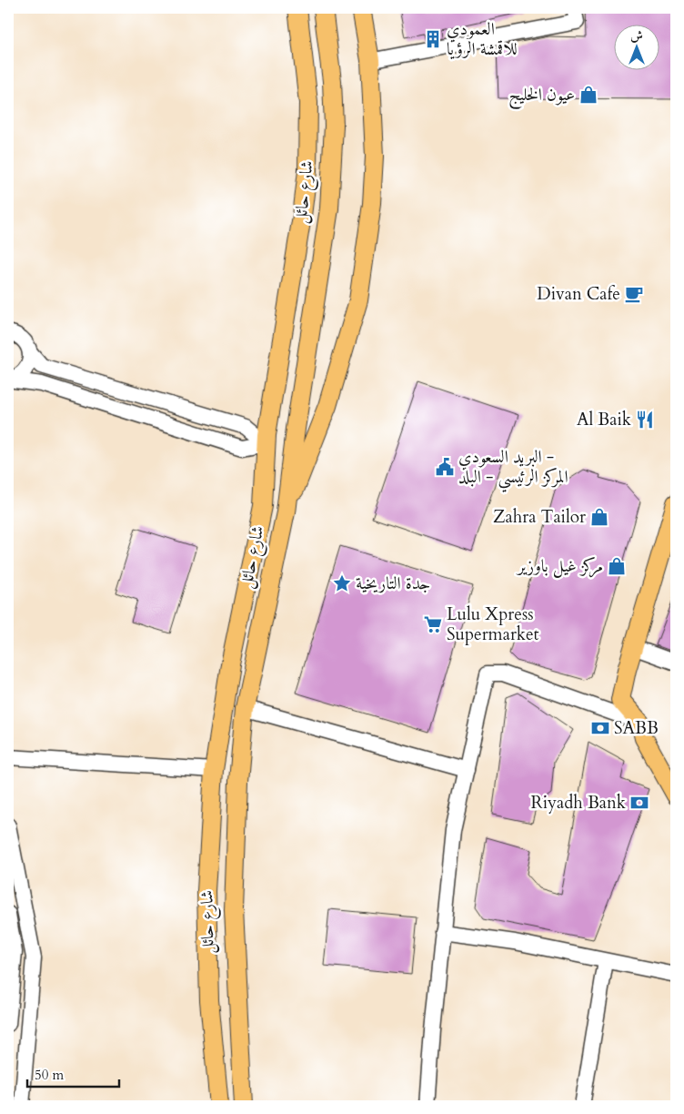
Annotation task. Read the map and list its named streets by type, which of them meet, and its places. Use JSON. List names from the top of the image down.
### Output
{
  "streets": {
    "main road": ["شارع حائل"]
  },
  "places": {
    "building": ["العمودي للاقمشة الرؤيا"],
    "shop": ["عيون الخليج", "Zahra Tailor", "مركز غيل باوزير"],
    "cafe": ["Divan Cafe"],
    "restaurant": ["Al Baik"],
    "public building": ["البريد السعودي - المركز الرئيسي - البلد"],
    "place": ["جدة التاريخية"],
    "supermarket": ["Lulu Xpress Supermarket"],
    "bank": ["SABB", "Riyadh Bank"]
  },
  "scale_bar": "50 m",
  "north": "top"
}
